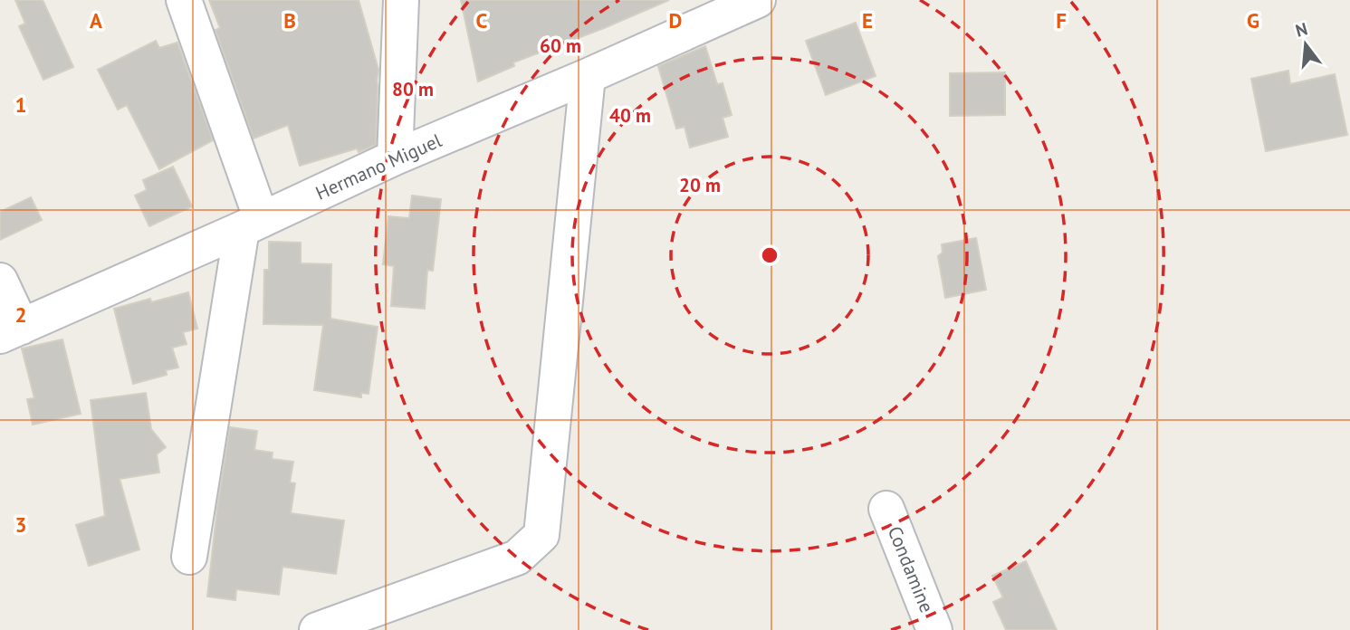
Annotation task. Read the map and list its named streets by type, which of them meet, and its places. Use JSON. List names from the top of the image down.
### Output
{
  "streets": {
    "street": ["Hermano Miguel", "Condamine"]
  },
  "north": "top",
  "grid": {
    "columns": [
      "A",
      "B",
      "C",
      "D",
      "E",
      "F",
      "G"
    ],
    "rows": ["1", "2", "3"]
  },
  "rings": [
    "60 m",
    "80 m",
    "40 m",
    "20 m"
  ]
}
